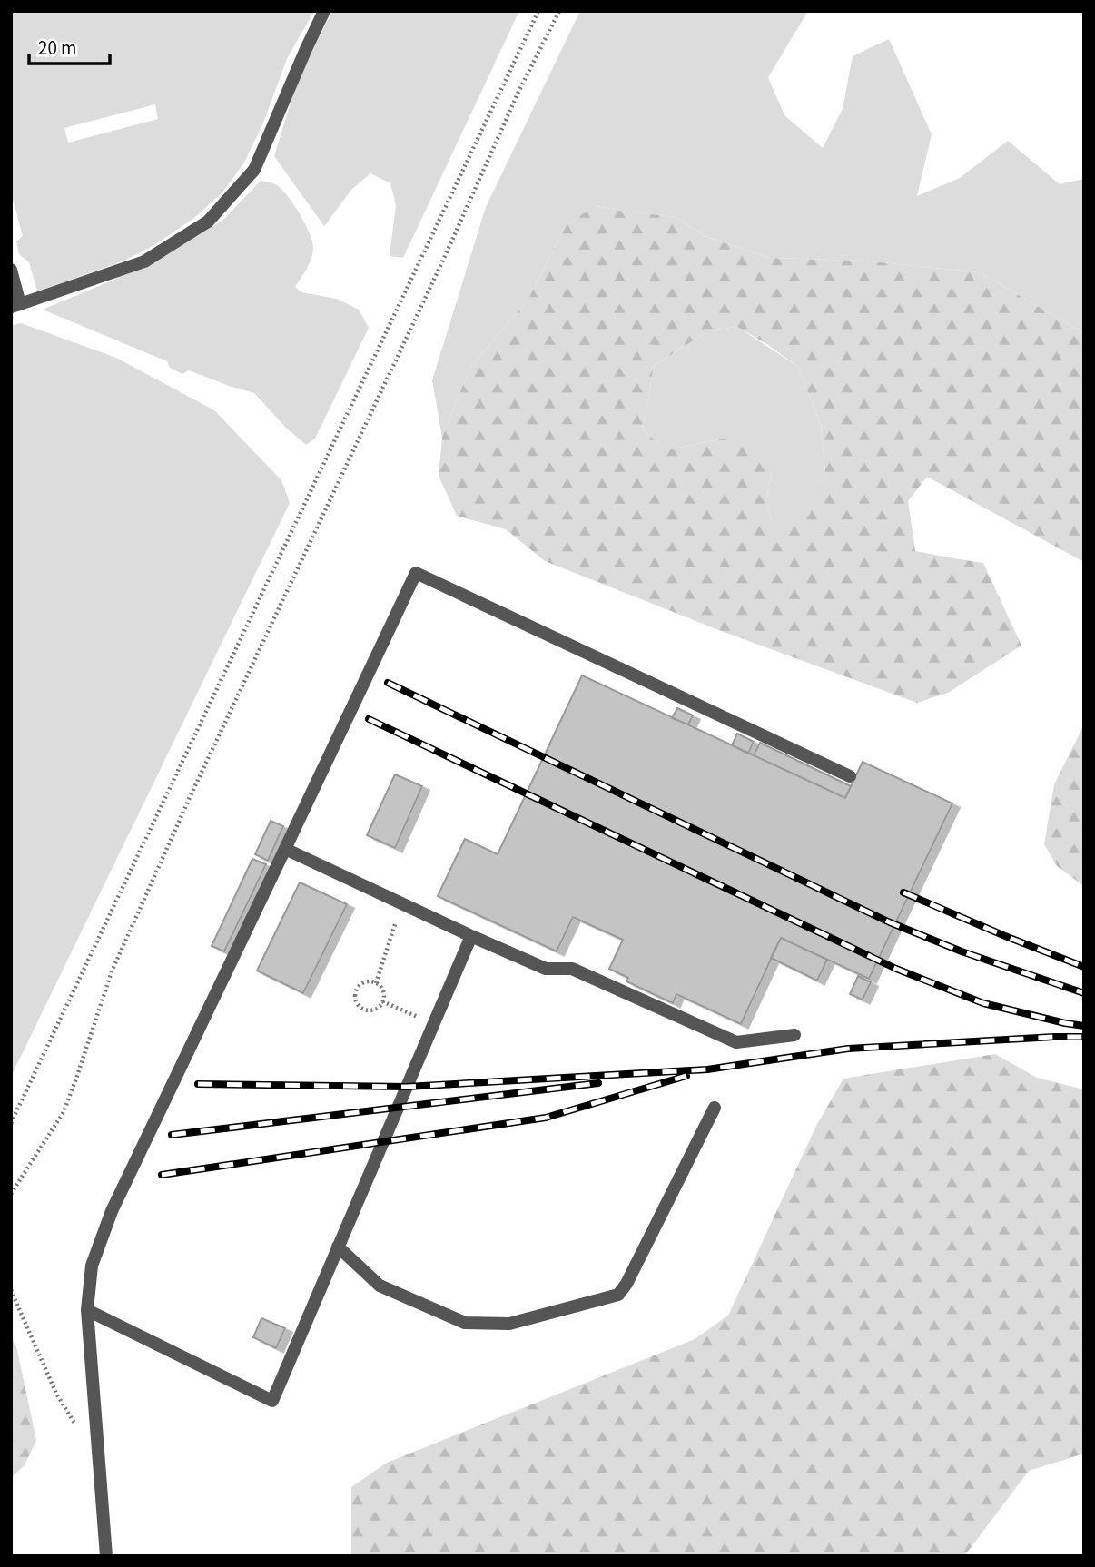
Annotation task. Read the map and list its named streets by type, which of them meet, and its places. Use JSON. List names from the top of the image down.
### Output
{
  "scale_bar": "20 m"
}
